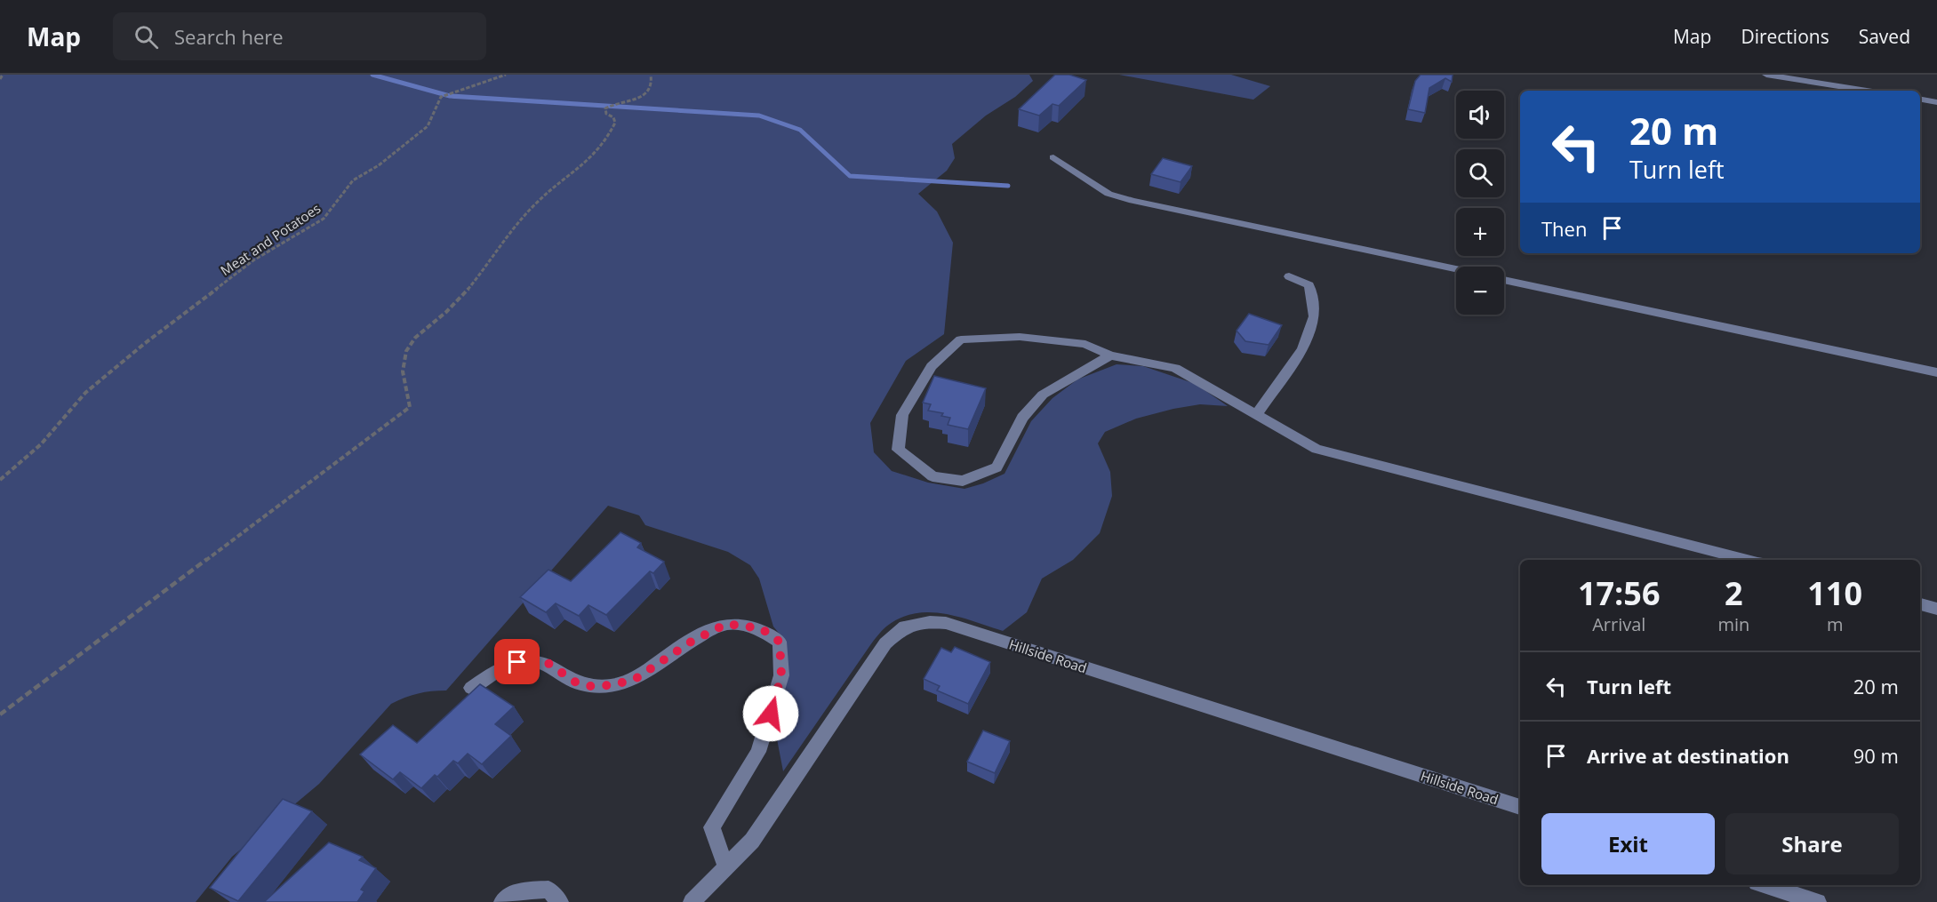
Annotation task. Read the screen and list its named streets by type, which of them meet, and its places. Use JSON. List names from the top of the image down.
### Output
{
  "streets": {
    "street": ["Hillside Road"],
    "path": ["Meat and Potatoes"]
  },
  "page": {
    "header": "Map",
    "search": "Search here",
    "nav": ["Map", "Directions", "Saved"],
    "map_buttons": ["+", "−"],
    "turn": ["20 m", "Turn left"],
    "then": "Then",
    "eta": [
      "17:56",
      "Arrival",
      "2",
      "min",
      "110",
      "m"
    ],
    "list": [
      {
        "name": "Turn left",
        "value": "20 m"
      },
      {
        "name": "Arrive at destination",
        "value": "90 m"
      }
    ],
    "buttons": ["Exit", "Share"]
  }
}
